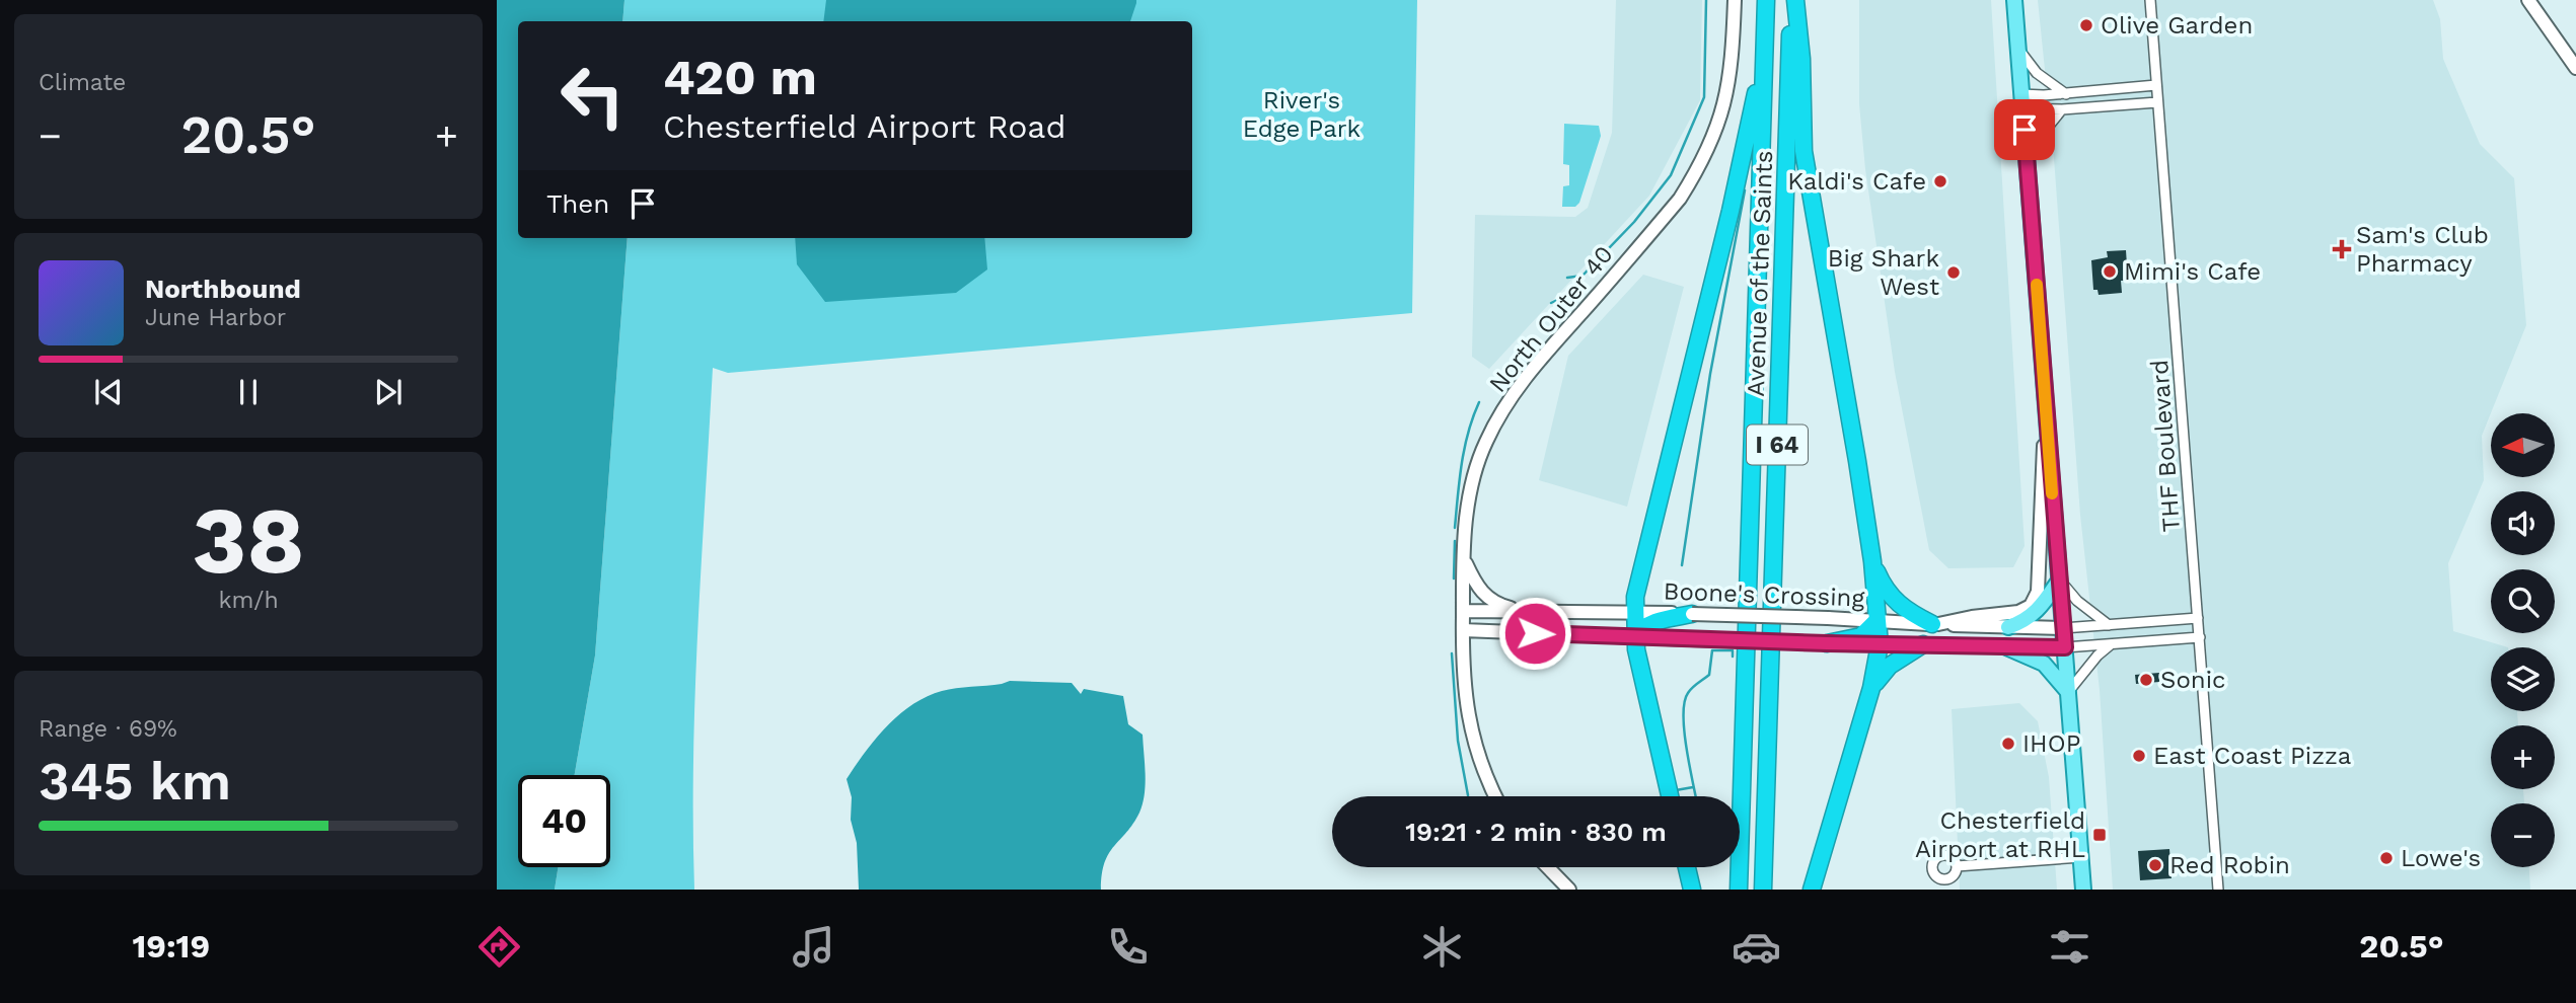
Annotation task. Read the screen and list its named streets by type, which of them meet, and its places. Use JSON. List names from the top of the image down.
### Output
{
  "streets": {
    "highway": ["Avenue of the Saints", "I 64"],
    "street": ["North Outer 40", "THF Boulevard", "Boone's Crossing"]
  },
  "crossings": [
    ["North Outer 40", "Boone's Crossing"]
  ],
  "parks": ["River's Edge Park"],
  "places": {
    "other": [
      "Olive Garden",
      "Kaldi's Cafe",
      "Mimi's Cafe",
      "Big Shark West",
      "Sonic",
      "IHOP",
      "East Coast Pizza",
      "Lowe's",
      "Red Robin"
    ],
    "health": ["Sam's Club Pharmacy"],
    "transit": ["Chesterfield Airport at RHL"]
  },
  "north": "left",
  "page": {
    "tile": [
      "Climate",
      ["38", "km/h"],
      ["Range · 69%", "345 km"]
    ],
    "turn": ["420 m", "Chesterfield Airport Road"],
    "heat": ["−", "20.5°", "+"],
    "then": "Then",
    "song": ["Northbound", "June Harbor"],
    "map_buttons": ["+", "−"],
    "limit": "40",
    "trip": "19:21 · 2 min · 830 m",
    "tabs": ["19:19", "20.5°"]
  }
}
